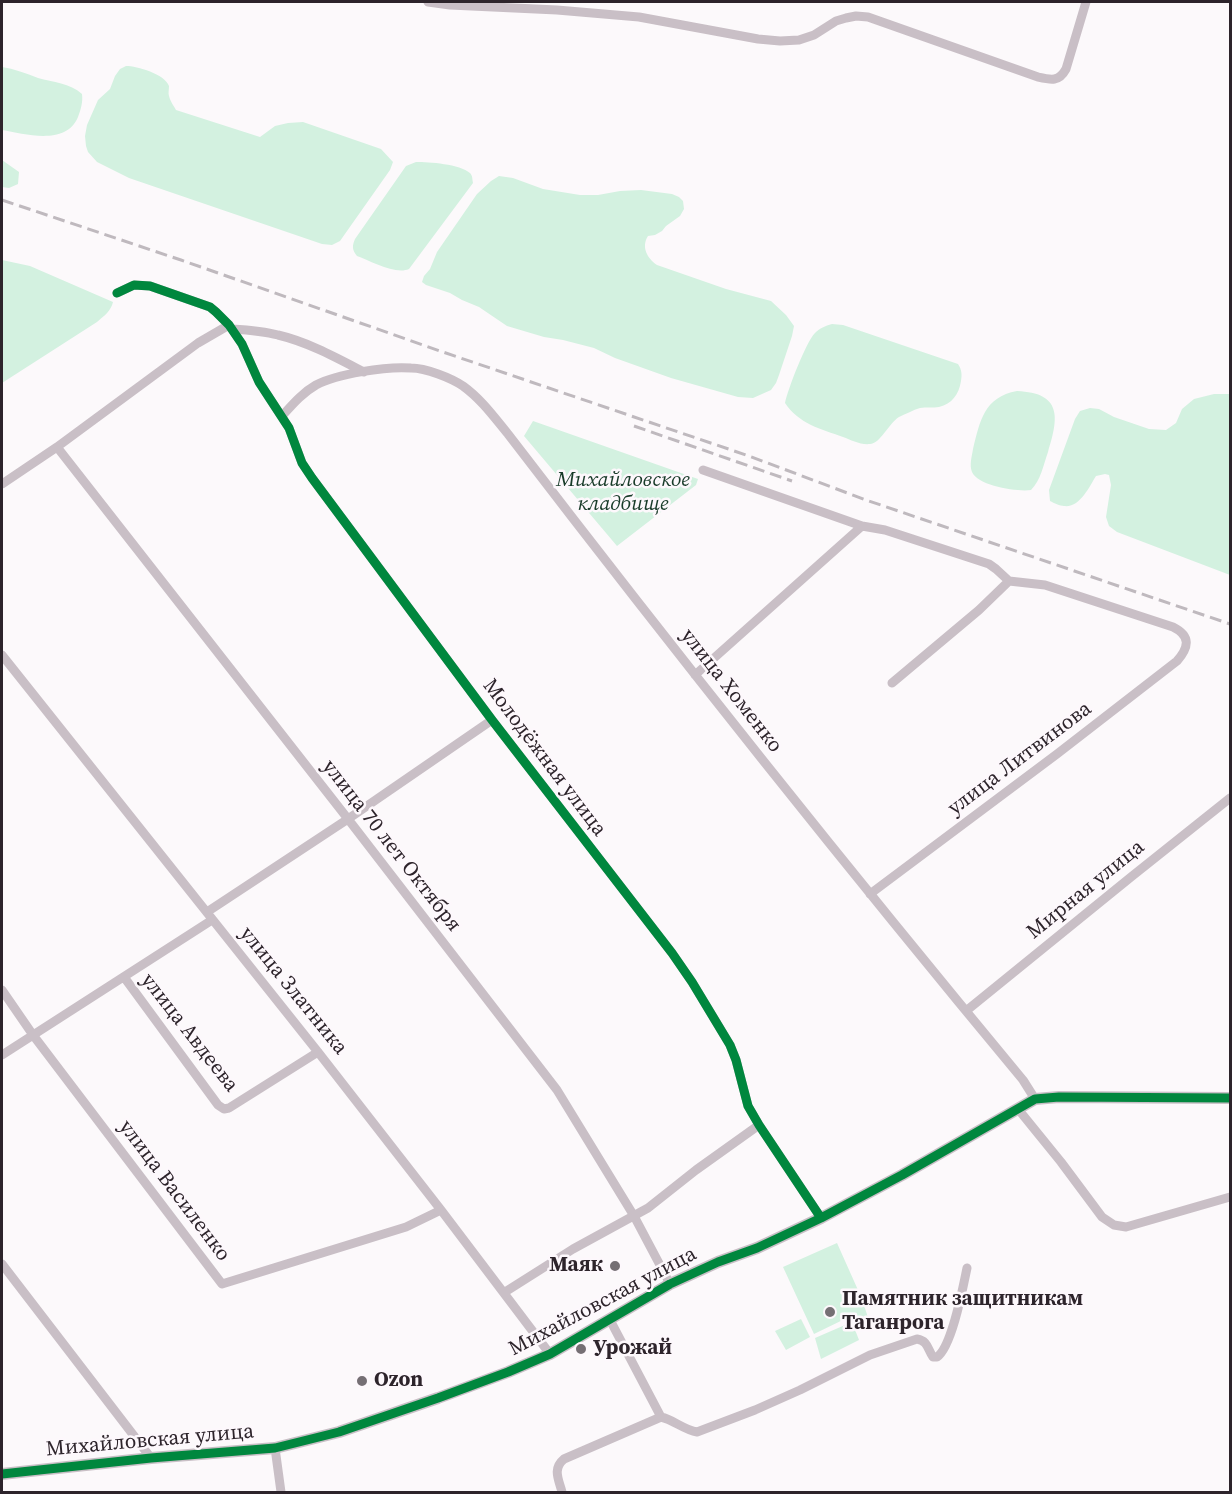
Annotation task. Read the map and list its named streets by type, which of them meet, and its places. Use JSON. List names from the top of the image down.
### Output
{
  "streets": {
    "street": [
      "улица Хоменко",
      "Молодёжная улица",
      "улица Литвинова",
      "улица 70 лет Октября",
      "Мирная улица",
      "улица Златника",
      "улица Авдеева",
      "улица Василенко",
      "Михайловская улица"
    ]
  },
  "crossings": [
    ["улица Хоменко", "Молодёжная улица"],
    ["улица Хоменко", "улица Литвинова"],
    ["улица Хоменко", "Мирная улица"],
    ["улица Хоменко", "Михайловская улица"],
    ["Молодёжная улица", "Михайловская улица"],
    ["улица 70 лет Октября", "Михайловская улица"],
    ["улица Златника", "улица Авдеева"],
    ["улица Златника", "улица Василенко"],
    ["улица Златника", "Михайловская улица"]
  ],
  "parks": ["Михайловское кладбище"],
  "places": [
    "Маяк",
    "Памятник защитникам Таганрога",
    "Урожай",
    "Ozon"
  ]
}
